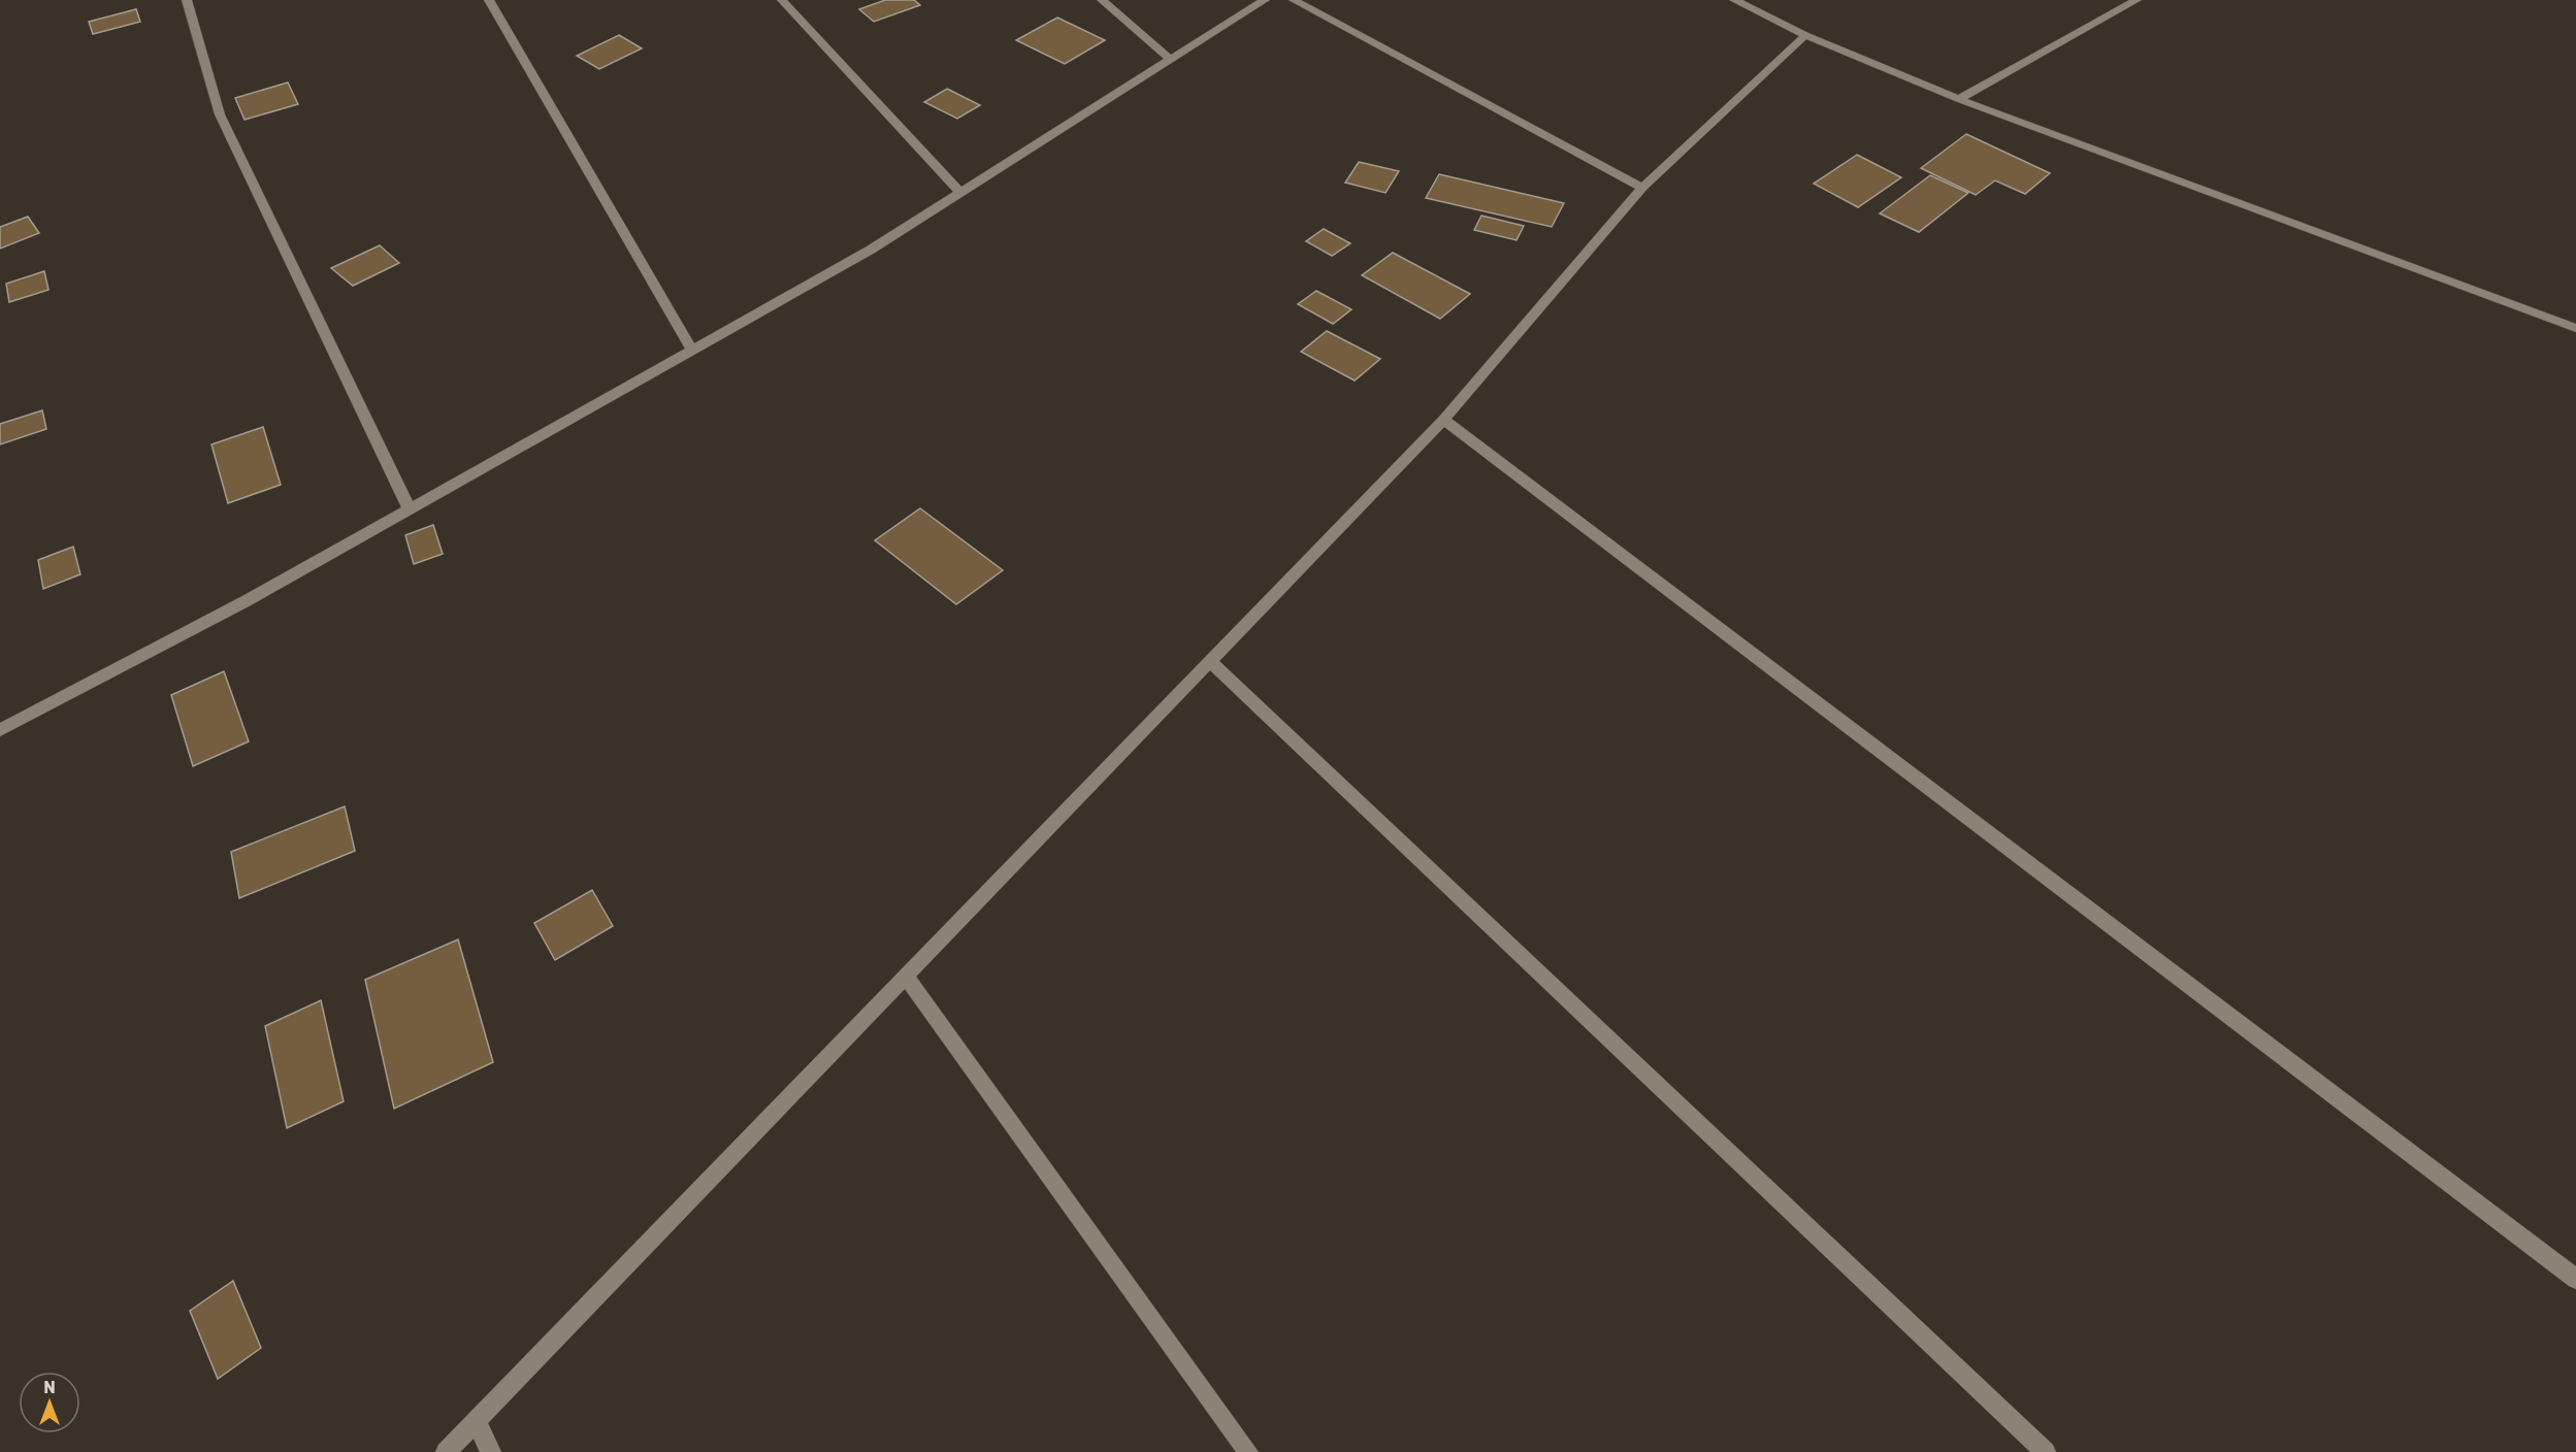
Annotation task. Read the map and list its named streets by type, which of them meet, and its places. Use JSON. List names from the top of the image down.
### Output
{
  "north": "top"
}
